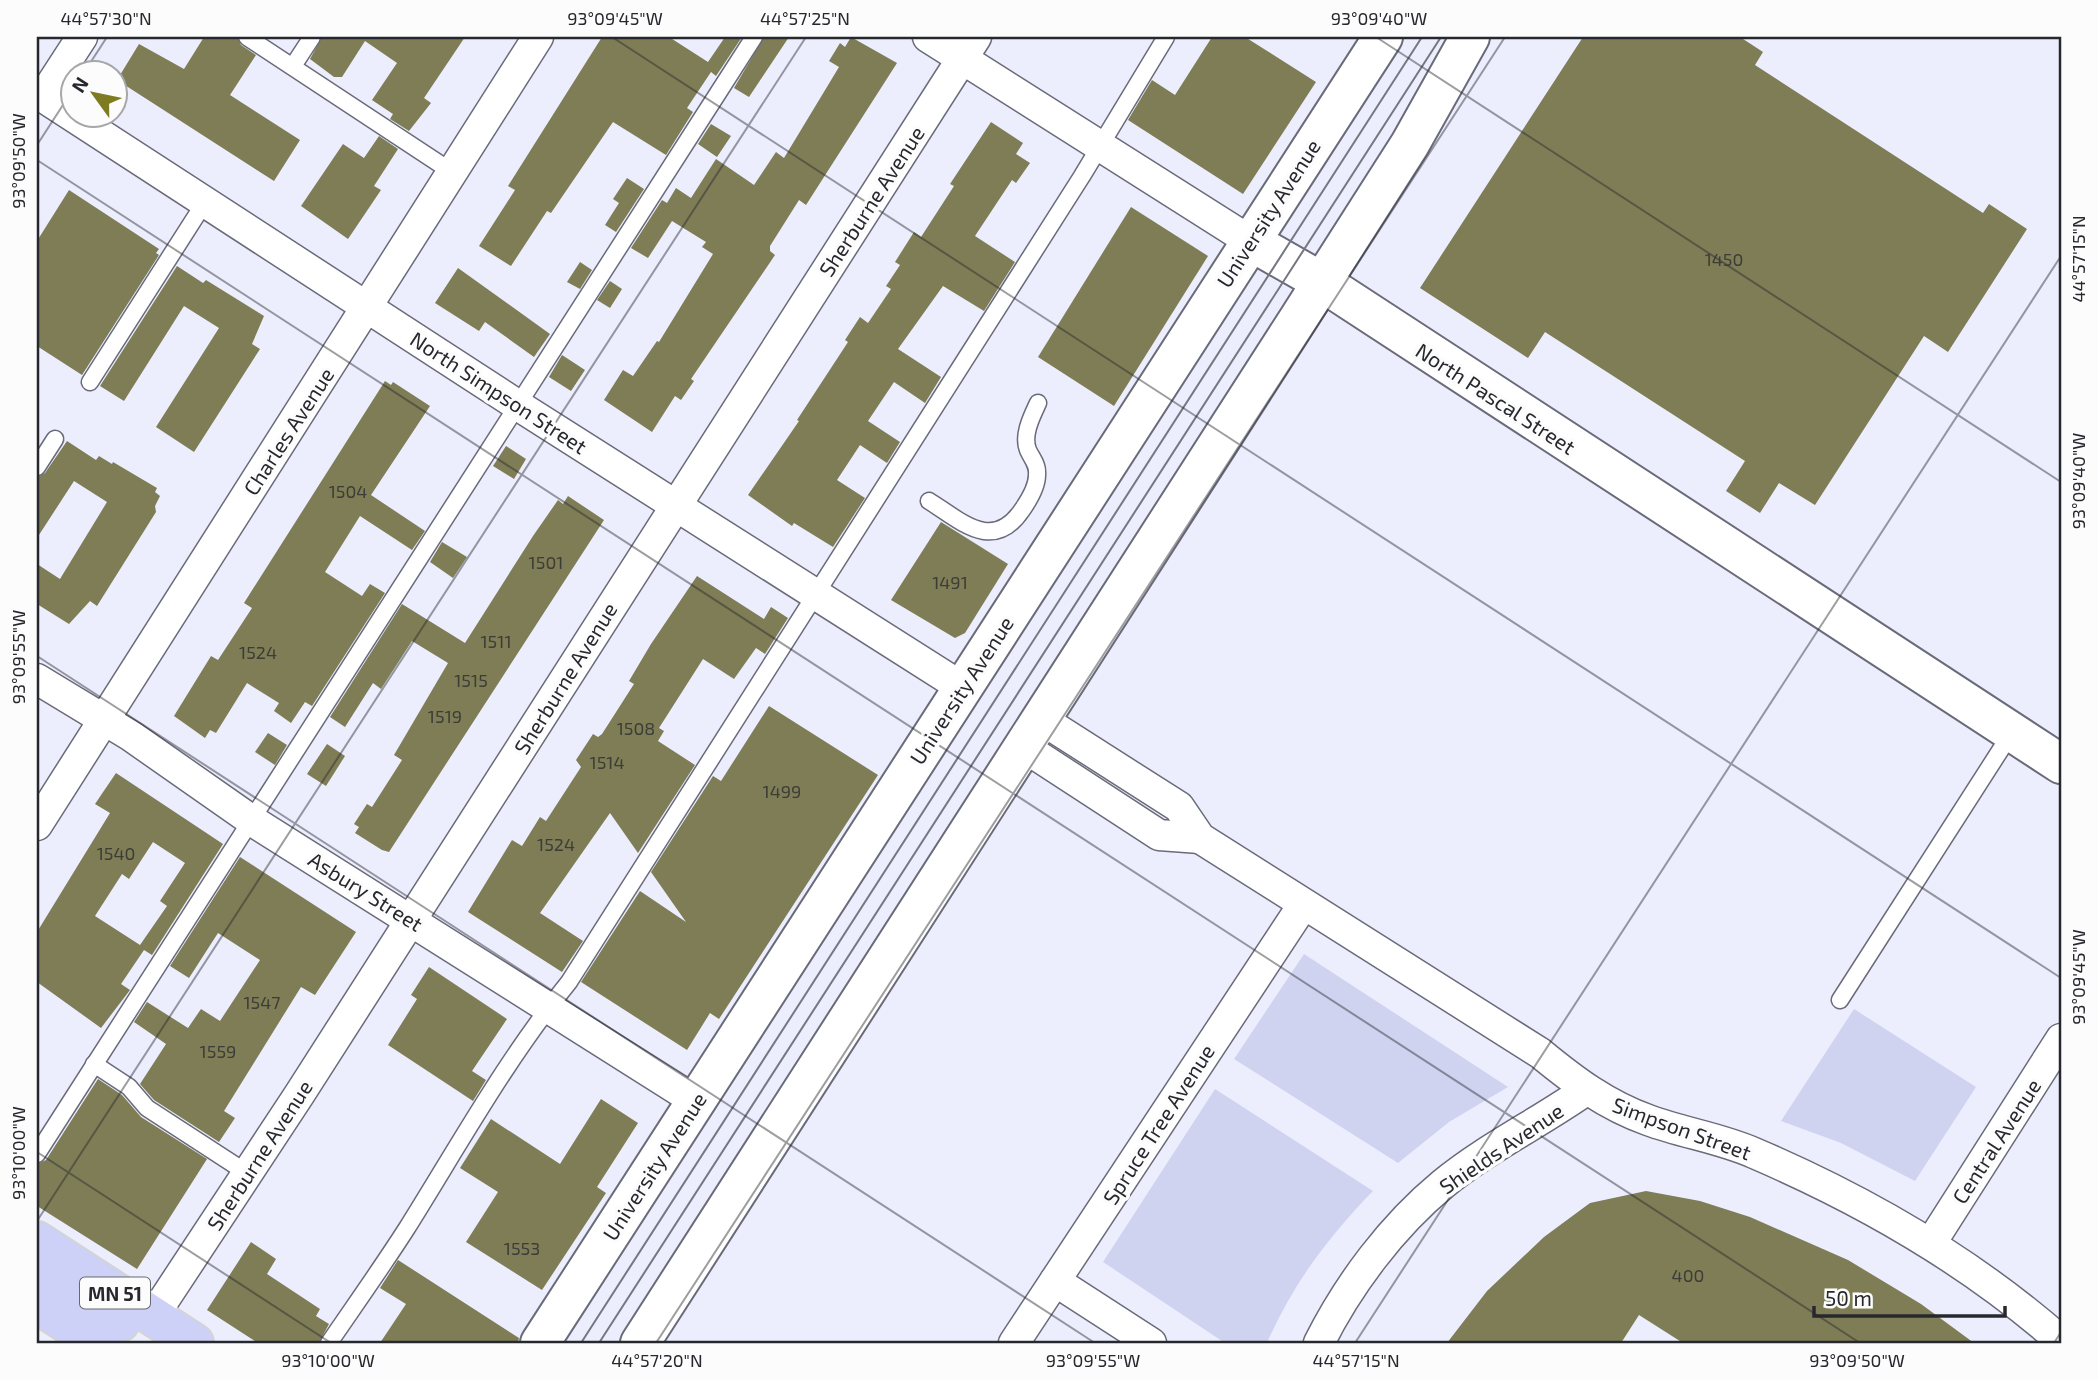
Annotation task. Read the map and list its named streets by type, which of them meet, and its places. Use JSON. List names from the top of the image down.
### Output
{
  "streets": {
    "main road": ["University Avenue", "North Pascal Street", "MN 51"],
    "street": [
      "Sherburne Avenue",
      "North Simpson Street",
      "Charles Avenue",
      "Asbury Street",
      "Spruce Tree Avenue",
      "Simpson Street",
      "Central Avenue",
      "Shields Avenue"
    ]
  },
  "crossings": [
    ["Sherburne Avenue", "North Simpson Street"],
    ["Sherburne Avenue", "North Pascal Street"],
    ["Sherburne Avenue", "Asbury Street"],
    ["Sherburne Avenue", "MN 51"],
    ["University Avenue", "North Simpson Street"],
    ["University Avenue", "North Pascal Street"],
    ["University Avenue", "Asbury Street"],
    ["North Simpson Street", "Charles Avenue"],
    ["Charles Avenue", "Asbury Street"],
    ["Spruce Tree Avenue", "Simpson Street"],
    ["Simpson Street", "Central Avenue"],
    ["Simpson Street", "Shields Avenue"]
  ],
  "house_numbers": [
    "1450",
    "1504",
    "1501",
    "1491",
    "1511",
    "1524",
    "1515",
    "1519",
    "1508",
    "1514",
    "1499",
    "1524",
    "1540",
    "1547",
    "1559",
    "1553",
    "400"
  ],
  "scale_bar": "50 m",
  "north": "top left",
  "coordinates": [
    "44°57'30\"N",
    "93°09'45\"W",
    "44°57'25\"N",
    "93°09'40\"W",
    "93°09'50\"W",
    "44°57'15\"N",
    "93°09'55\"W",
    "93°10'00\"W",
    "44°57'20\"N"
  ]
}
